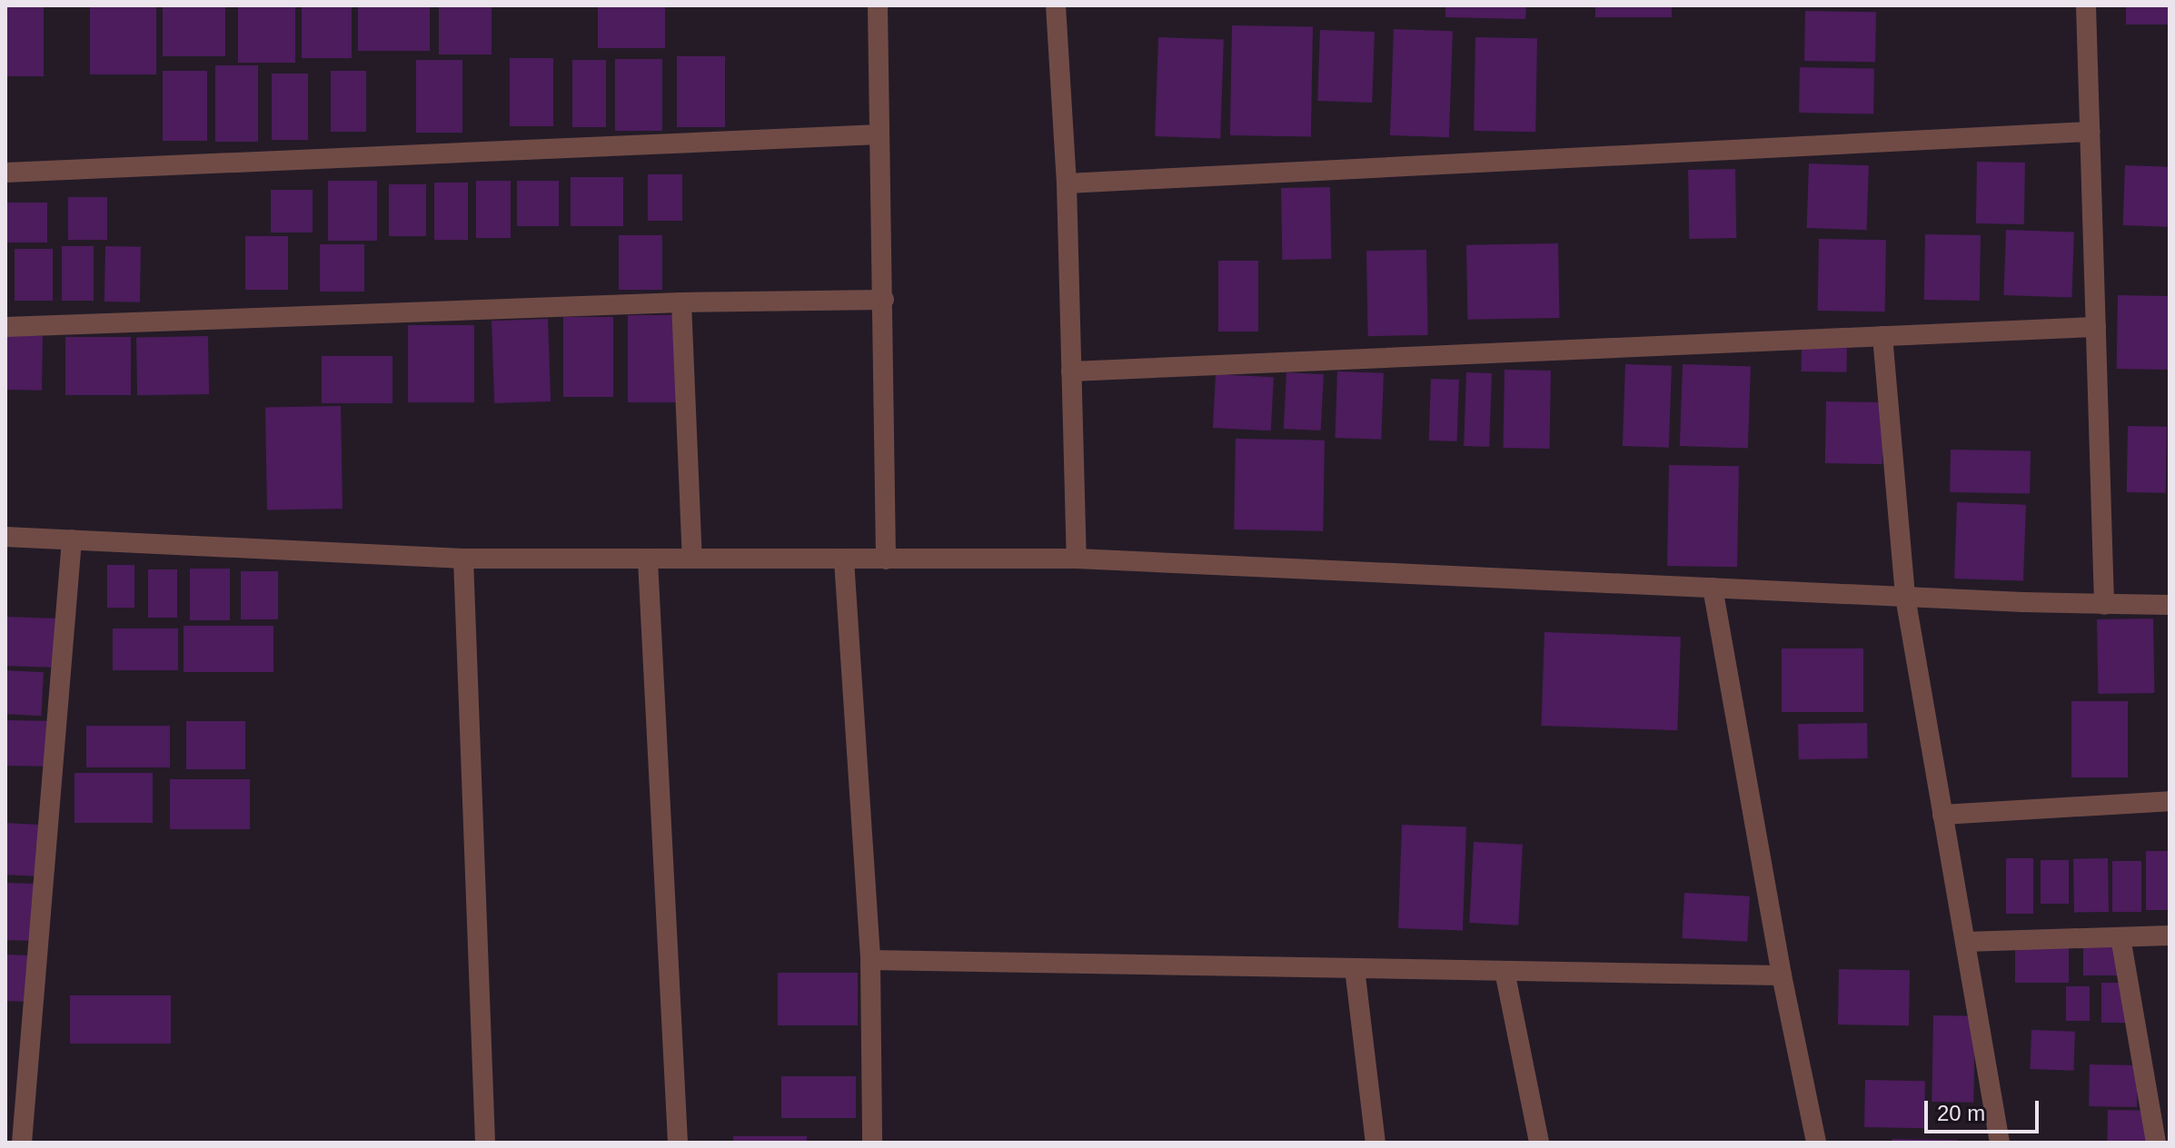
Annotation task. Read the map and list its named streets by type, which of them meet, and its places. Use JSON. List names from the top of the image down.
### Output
{
  "scale_bar": "20 m"
}
